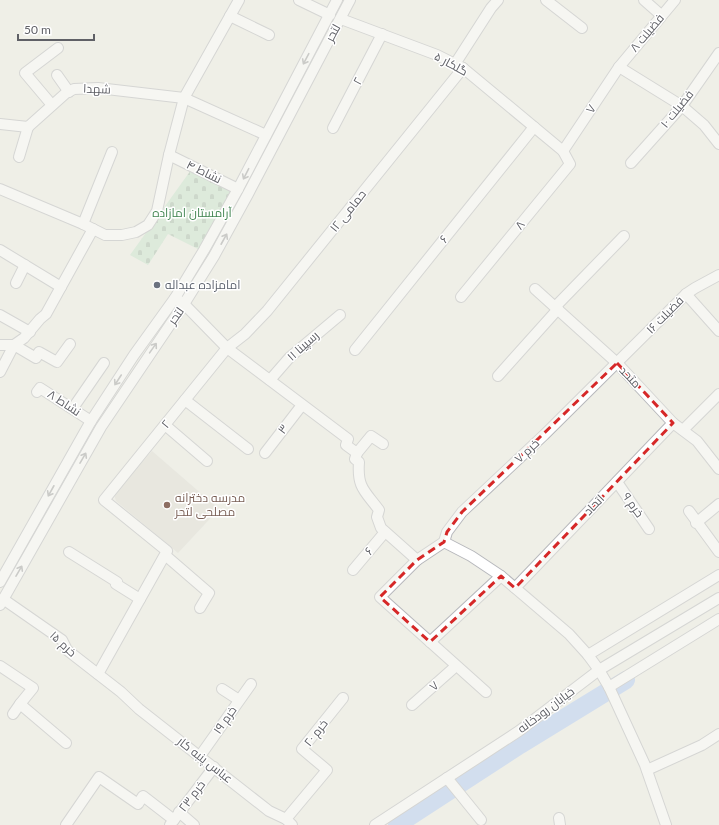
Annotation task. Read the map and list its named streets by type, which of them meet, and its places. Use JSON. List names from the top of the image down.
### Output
{
  "streets": {
    "street": [
      "لتحر",
      "فضیلت ۸",
      "گلکار ۵",
      "۲",
      "شهدا",
      "۷",
      "فضیلت ۱۰",
      "نشاط ۴",
      "حمامی ۱۲",
      "۸",
      "۶",
      "فضیلت ۱۶",
      "رسپینا ۱۱",
      "متحد",
      "نشاط ۸",
      "۳",
      "خرم ۷",
      "اتحاد",
      "خرم ۹",
      "خرم ۱۵",
      "خیابان رودخانه",
      "خرم ۱۹",
      "خرم ۲۰",
      "عباس پنبه کار",
      "خرم ۲۳"
    ]
  },
  "crossings": [
    ["لتحر", "گلکار ۵"],
    ["لتحر", "شهدا"],
    ["لتحر", "نشاط ۴"],
    ["لتحر", "نشاط ۸"],
    ["لتحر", "خرم ۱۵"],
    ["فضیلت ۸", "۷"],
    ["گلکار ۵", "۲"],
    ["گلکار ۵", "۷"],
    ["گلکار ۵", "حمامی ۱۲"],
    ["گلکار ۵", "۸"],
    ["گلکار ۵", "۶"],
    ["۲", "حمامی ۱۲"],
    ["۷", "۸"],
    ["فضیلت ۱۶", "متحد"],
    ["فضیلت ۱۶", "خرم ۷"],
    ["متحد", "خرم ۷"],
    ["متحد", "اتحاد"],
    ["اتحاد", "خرم ۹"],
    ["خرم ۱۵", "عباس پنبه کار"],
    ["خرم ۱۹", "عباس پنبه کار"],
    ["خرم ۲۰", "عباس پنبه کار"],
    ["عباس پنبه کار", "خرم ۲۳"]
  ],
  "parks": ["آرامستان امازاده"],
  "places": ["امامزاده عبداله", "مدرسه دخترانه مصلحی لتحر"],
  "scale_bar": "50 m"
}
